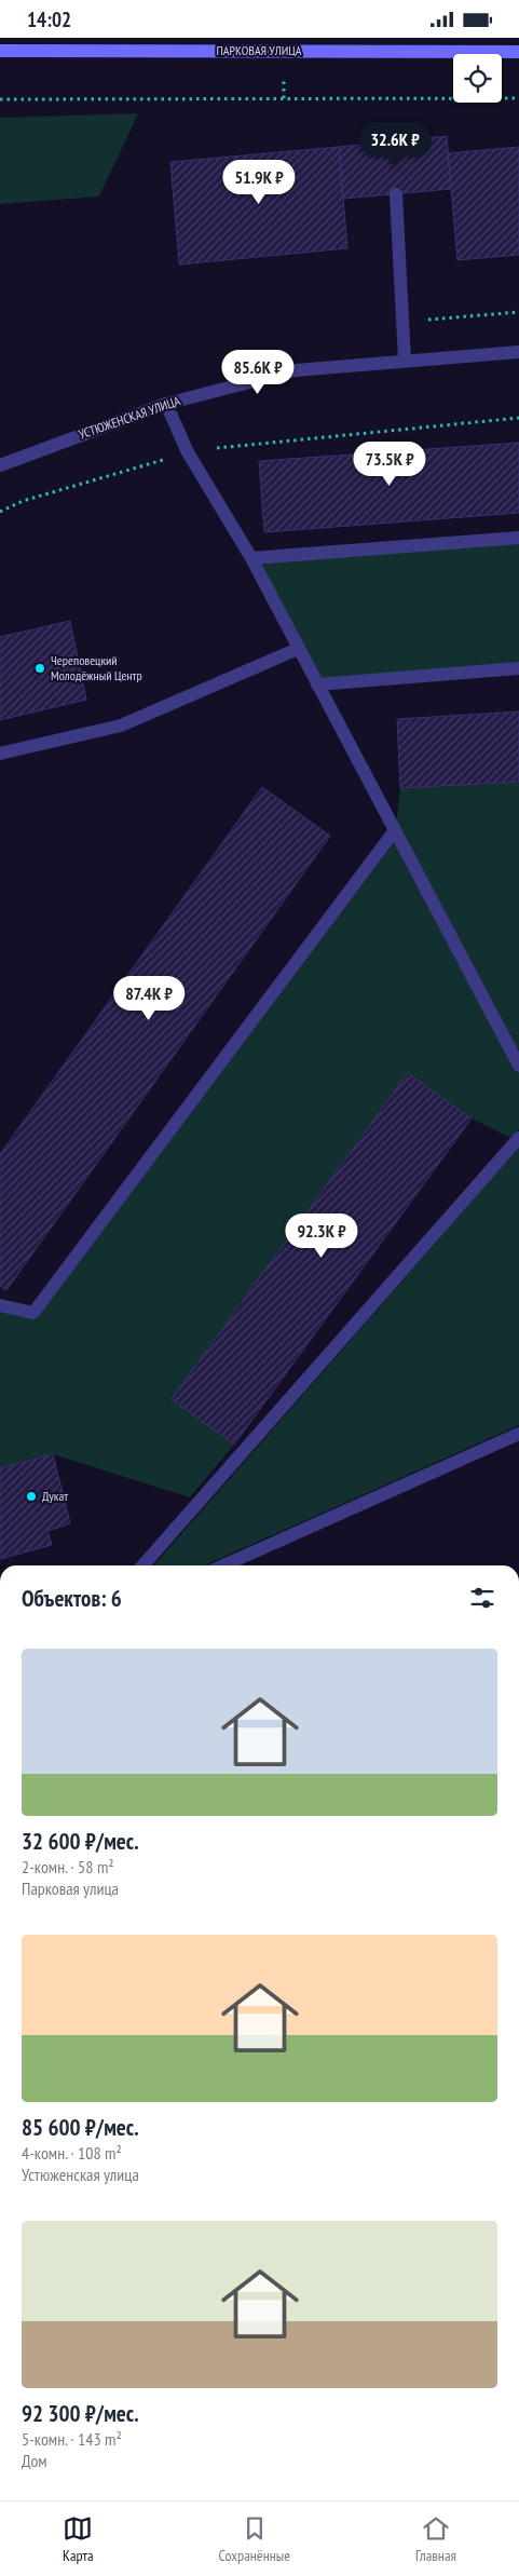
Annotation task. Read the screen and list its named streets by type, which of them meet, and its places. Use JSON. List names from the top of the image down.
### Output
{
  "streets": {
    "main road": ["ПАРКОВАЯ УЛИЦА"],
    "street": ["УСТЮЖЕНСКАЯ УЛИЦА"]
  },
  "places": ["Череповецкий Молодёжный Центр", "Дукат"],
  "page": {
    "status": "14:02",
    "price": [
      "32.6K ₽",
      "51.9K ₽",
      "85.6K ₽",
      "73.5K ₽",
      "87.4K ₽",
      "92.3K ₽"
    ],
    "heading": "Объектов: 6",
    "list": [
      {
        "name": "32 600 ₽/мес.",
        "note": "2-комн. · 58 m² · Парковая улица"
      },
      {
        "name": "85 600 ₽/мес.",
        "note": "4-комн. · 108 m² · Устюженская улица"
      },
      {
        "name": "92 300 ₽/мес.",
        "note": "5-комн. · 143 m² · Дом"
      }
    ],
    "tabs": ["Карта", "Сохранённые", "Главная"]
  }
}
